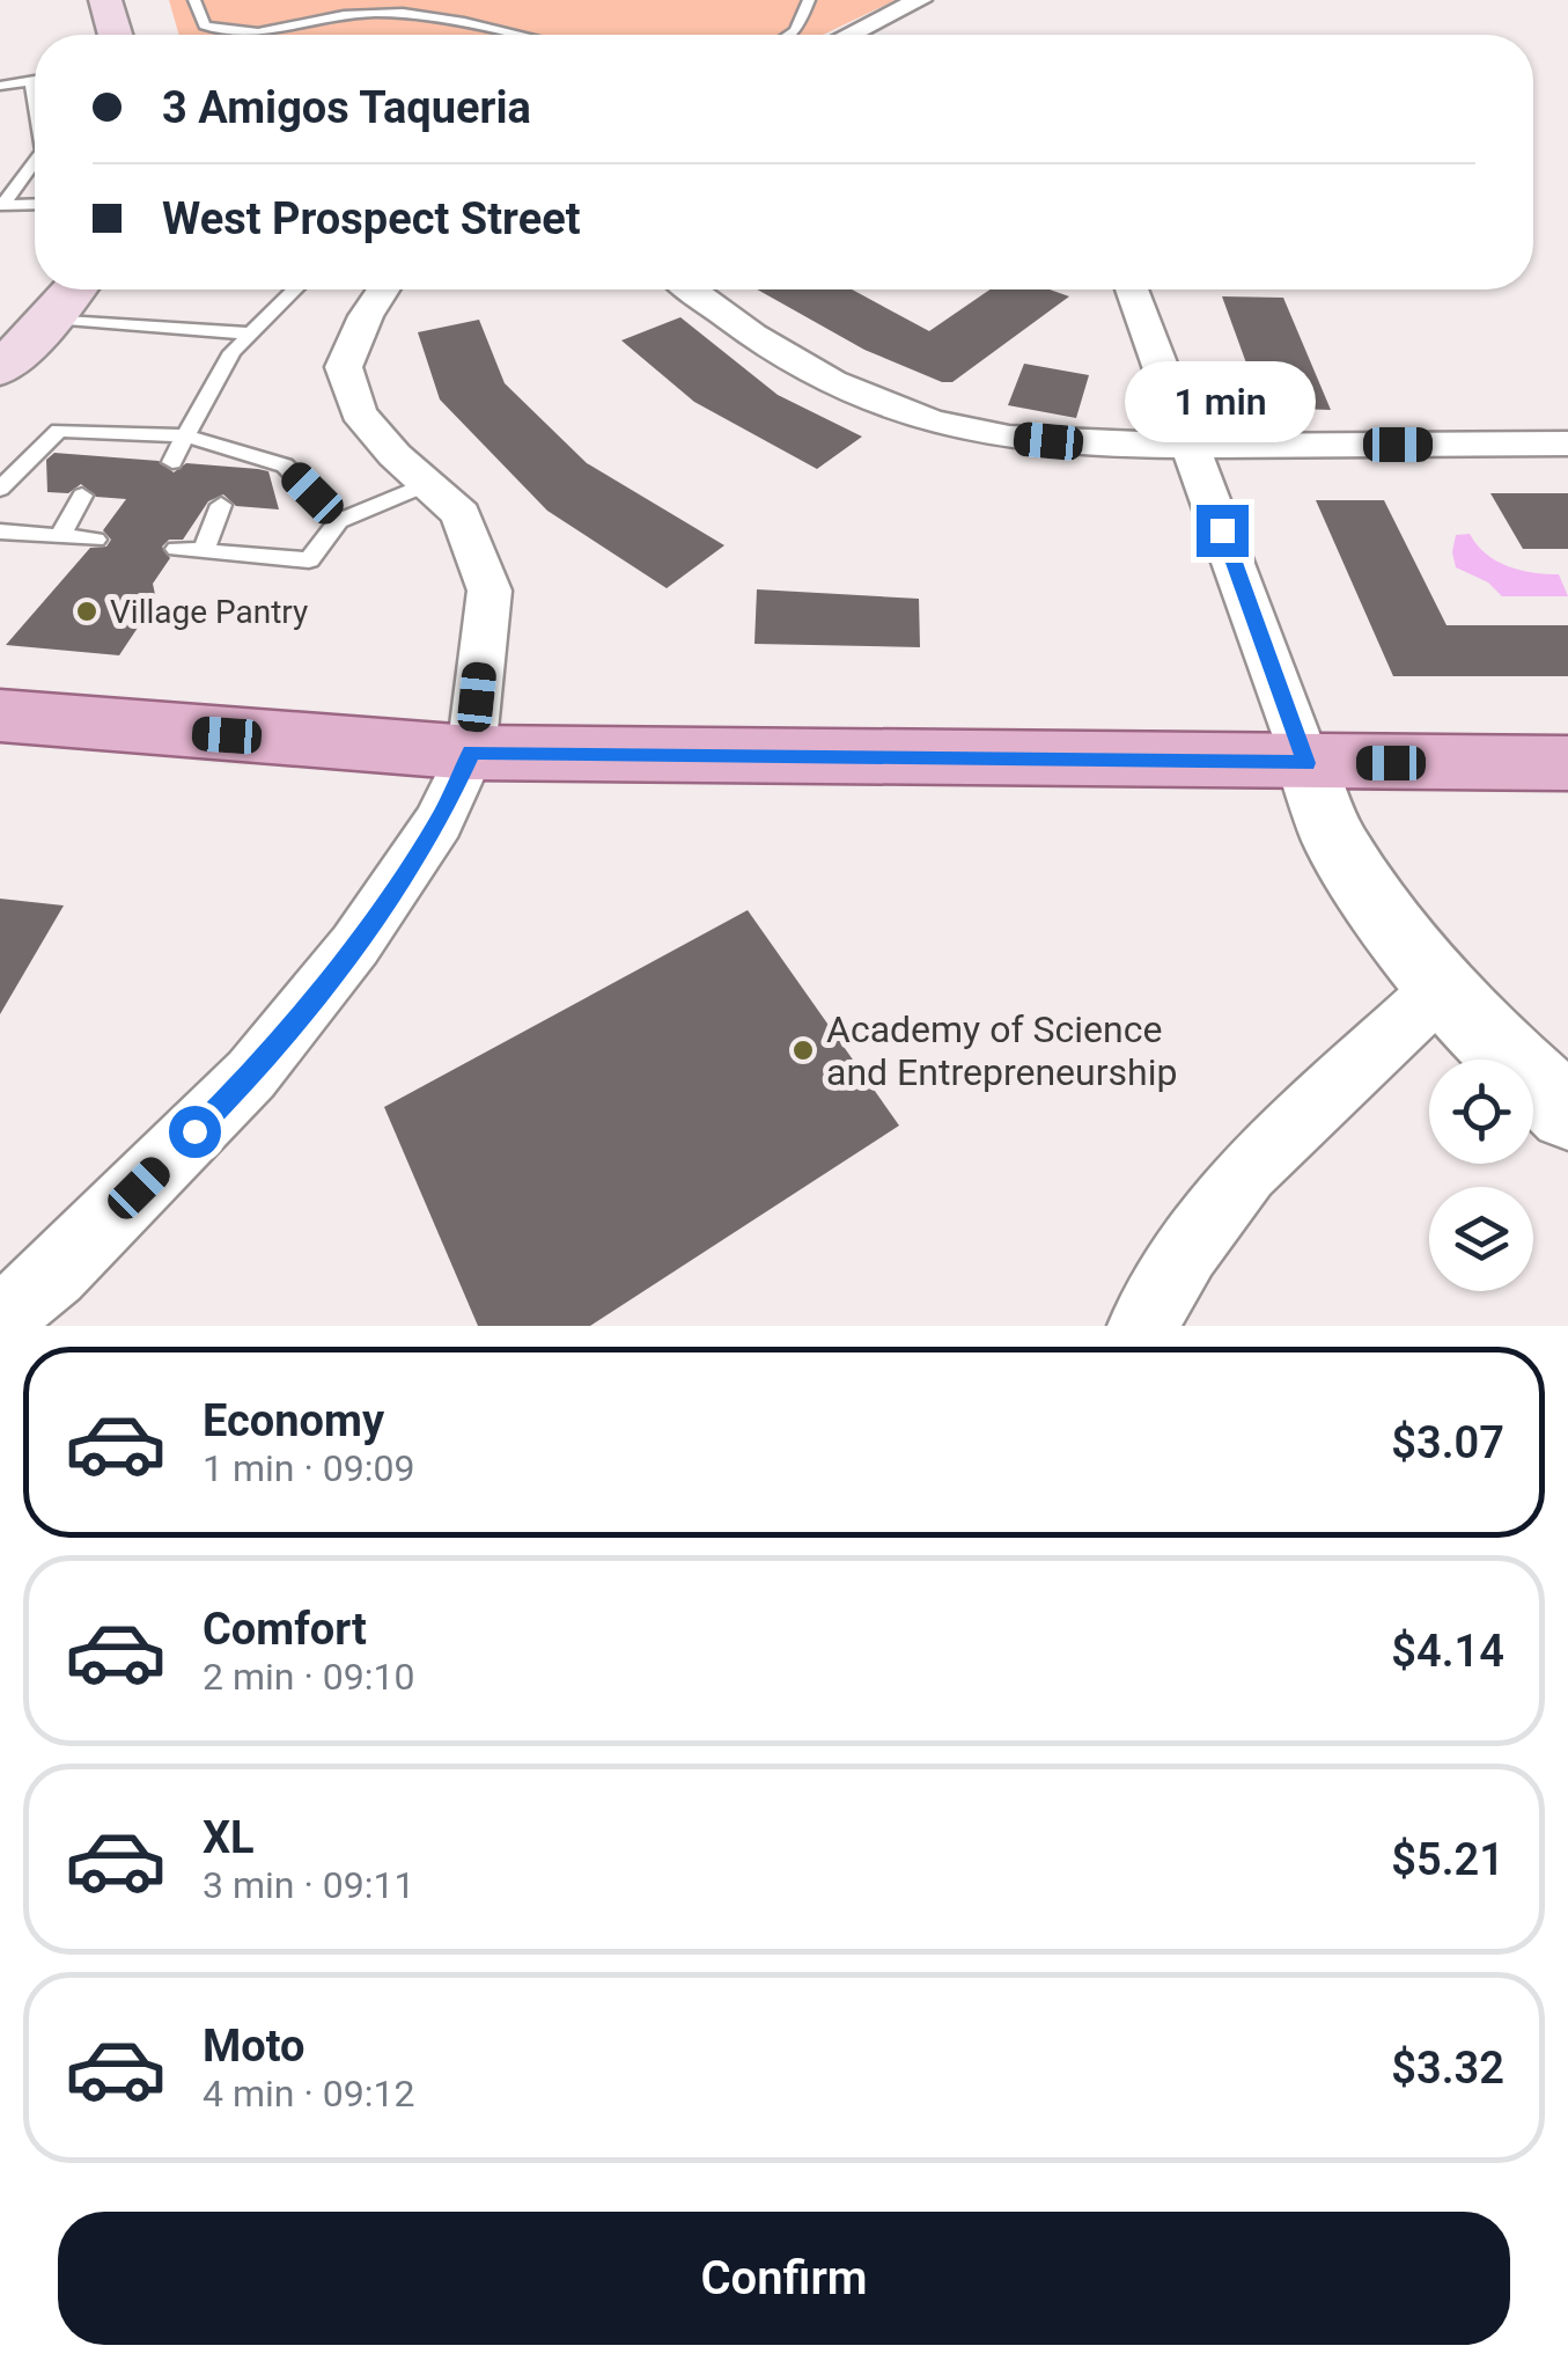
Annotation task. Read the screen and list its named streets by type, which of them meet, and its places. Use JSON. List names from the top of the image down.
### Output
{
  "places": ["Village Pantry", "Academy of Science and Entrepreneurship"],
  "page": {
    "banner": ["3 Amigos Taqueria", "West Prospect Street"],
    "bubble": "1 min",
    "list": [
      {
        "name": "Economy",
        "note": "1 min · 09:09",
        "value": "$3.07"
      },
      {
        "name": "Comfort",
        "note": "2 min · 09:10",
        "value": "$4.14"
      },
      {
        "name": "XL",
        "note": "3 min · 09:11",
        "value": "$5.21"
      },
      {
        "name": "Moto",
        "note": "4 min · 09:12",
        "value": "$3.32"
      }
    ],
    "buttons": "Confirm"
  }
}
